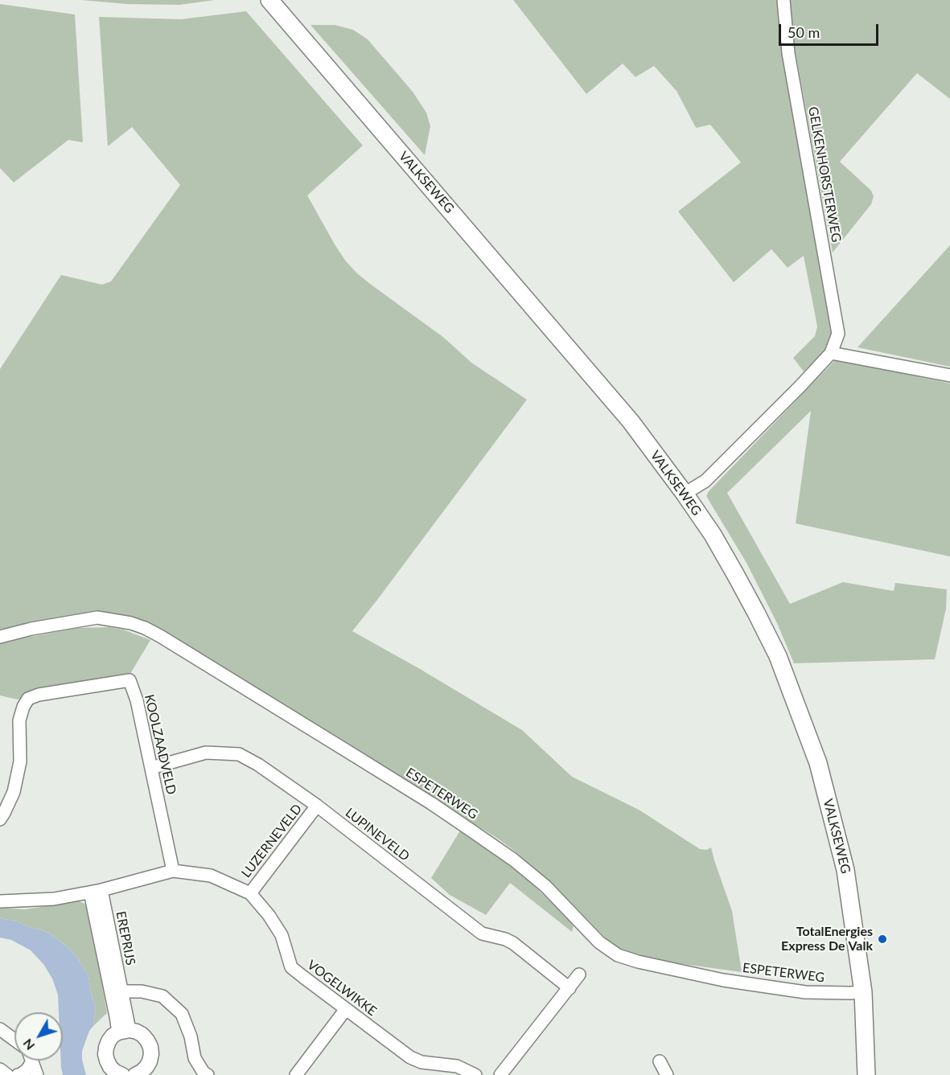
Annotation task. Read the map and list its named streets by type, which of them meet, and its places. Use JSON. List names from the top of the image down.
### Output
{
  "streets": {
    "main road": ["VALKSEWEG"],
    "street": [
      "GELKENHORSTERWEG",
      "KOOLZAADVELD",
      "ESPETERWEG",
      "LUPINEVELD",
      "LUZERNEVELD",
      "EREPRIJS",
      "VOGELWIKKE"
    ]
  },
  "crossings": [
    ["GELKENHORSTERWEG", "VALKSEWEG"],
    ["VALKSEWEG", "ESPETERWEG"],
    ["KOOLZAADVELD", "LUPINEVELD"],
    ["KOOLZAADVELD", "VOGELWIKKE"],
    ["LUPINEVELD", "LUZERNEVELD"],
    ["LUZERNEVELD", "VOGELWIKKE"],
    ["EREPRIJS", "VOGELWIKKE"]
  ],
  "places": ["TotalEnergies Express De Valk"],
  "scale_bar": "50 m",
  "north": "bottom left"
}
